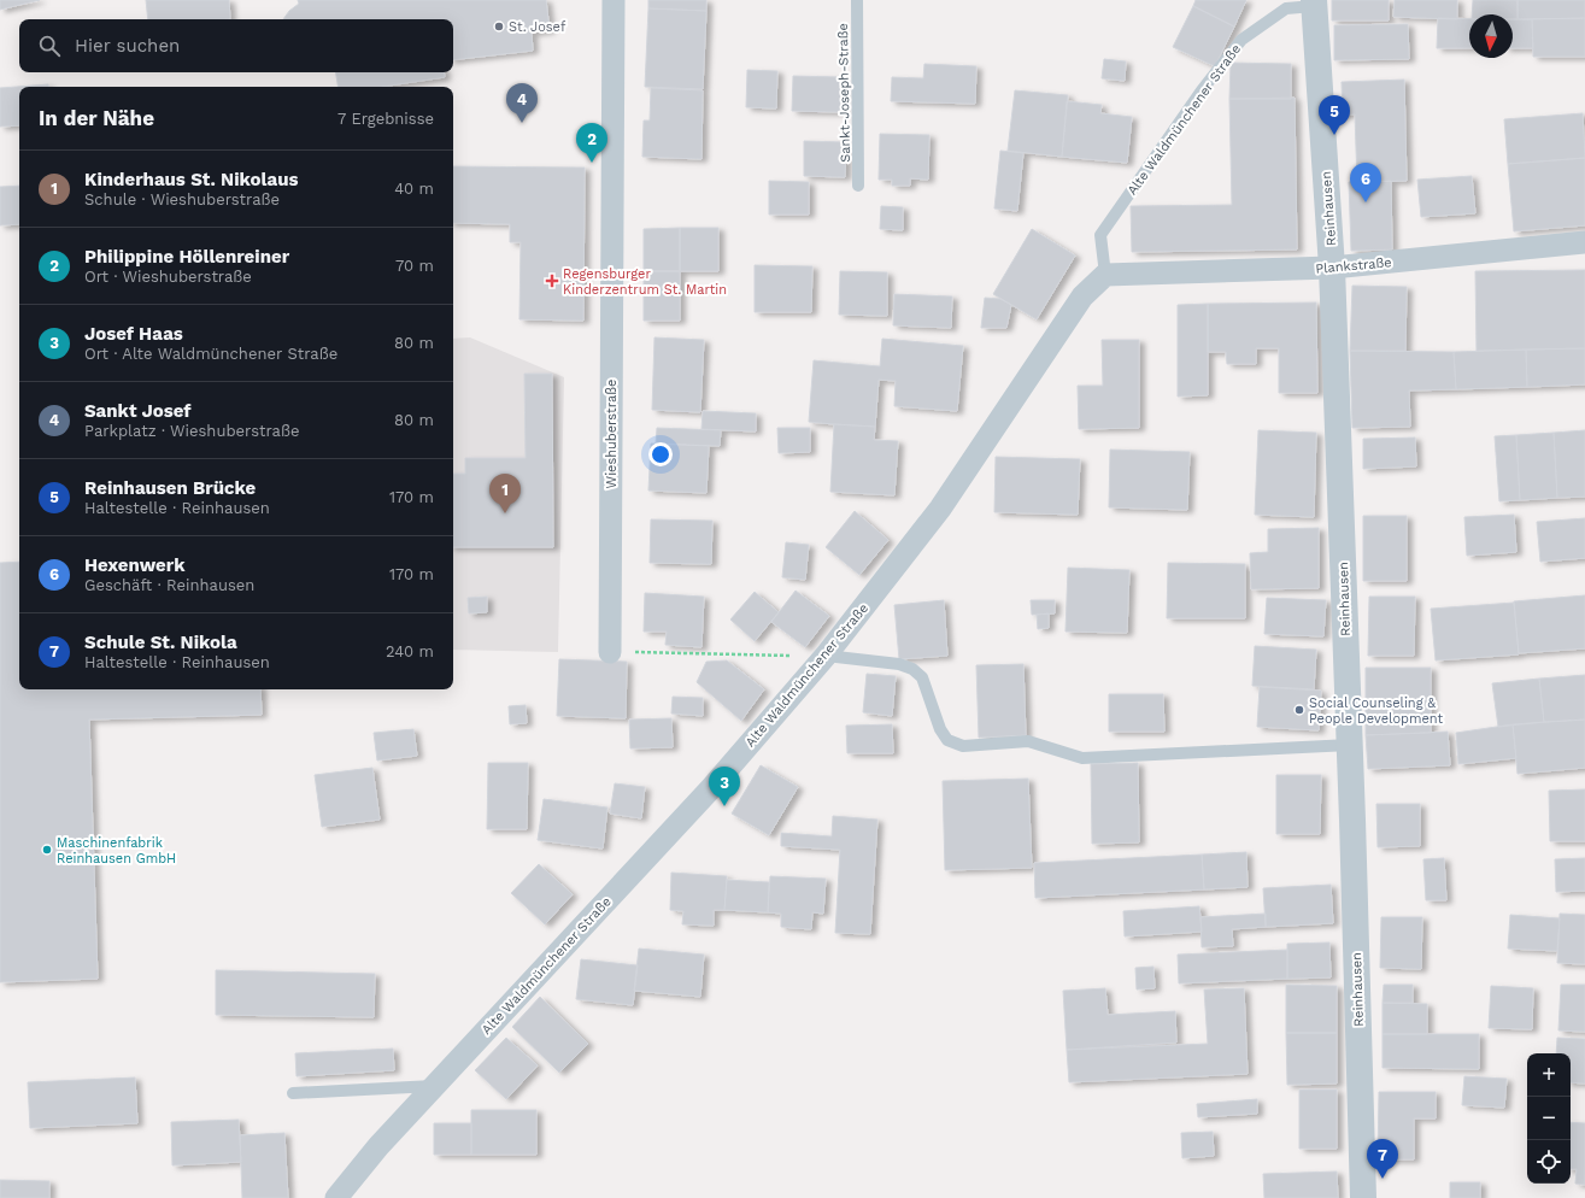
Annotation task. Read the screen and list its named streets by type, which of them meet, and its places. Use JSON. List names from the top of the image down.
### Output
{
  "streets": {
    "street": [
      "Alte Waldmünchener Straße",
      "Reinhausen",
      "Plankstraße",
      "Wieshuberstraße"
    ],
    "lane": ["Sankt-Joseph-Straße"]
  },
  "crossings": [
    ["Alte Waldmünchener Straße", "Reinhausen"],
    ["Alte Waldmünchener Straße", "Plankstraße"],
    ["Reinhausen", "Plankstraße"]
  ],
  "places": {
    "other": ["St. Josef", "Social Counseling & People Development", "Maschinenfabrik Reinhausen GmbH"],
    "health": ["Regensburger Kinderzentrum St. Martin"]
  },
  "north": "bottom",
  "page": {
    "search": "Hier suchen",
    "pins": [
      "4",
      "5",
      "2",
      "6",
      "1",
      "3",
      "7"
    ],
    "heading": ["In der Nähe", "7 Ergebnisse"],
    "list": [
      {
        "mark": "1",
        "name": "Kinderhaus St. Nikolaus",
        "note": "Schule · Wieshuberstraße",
        "value": "40 m"
      },
      {
        "mark": "2",
        "name": "Philippine Höllenreiner",
        "note": "Ort · Wieshuberstraße",
        "value": "70 m"
      },
      {
        "mark": "3",
        "name": "Josef Haas",
        "note": "Ort · Alte Waldmünchener Straße",
        "value": "80 m"
      },
      {
        "mark": "4",
        "name": "Sankt Josef",
        "note": "Parkplatz · Wieshuberstraße",
        "value": "80 m"
      },
      {
        "mark": "5",
        "name": "Reinhausen Brücke",
        "note": "Haltestelle · Reinhausen",
        "value": "170 m"
      },
      {
        "mark": "6",
        "name": "Hexenwerk",
        "note": "Geschäft · Reinhausen",
        "value": "170 m"
      },
      {
        "mark": "7",
        "name": "Schule St. Nikola",
        "note": "Haltestelle · Reinhausen",
        "value": "240 m"
      }
    ],
    "map_buttons": ["+", "−"]
  }
}
